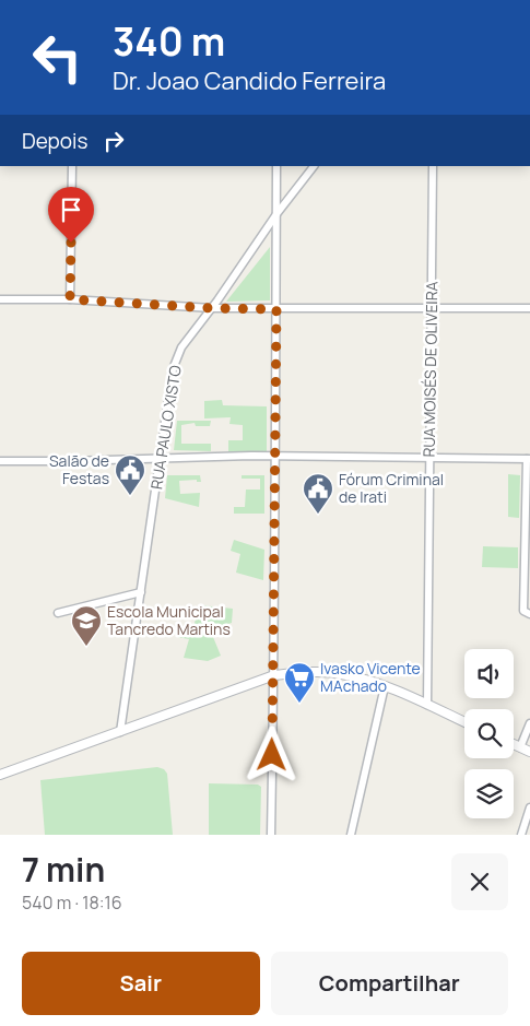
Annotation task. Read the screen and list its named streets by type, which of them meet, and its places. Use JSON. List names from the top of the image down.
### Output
{
  "streets": {
    "street": ["RUA MOISÉS DE OLIVEIRA", "RUA PAULO XISTO"]
  },
  "places": {
    "public building": ["Salão de Festas", "Fórum Criminal de Irati"],
    "school or university": ["Escola Municipal Tancredo Martins"],
    "supermarket": ["Ivasko Vicente MAchado"]
  },
  "page": {
    "turn": ["340 m", "Dr. Joao Candido Ferreira"],
    "then": "Depois",
    "heading": ["7 min", "540 m · 18:16"],
    "buttons": ["Sair", "Compartilhar"]
  }
}
